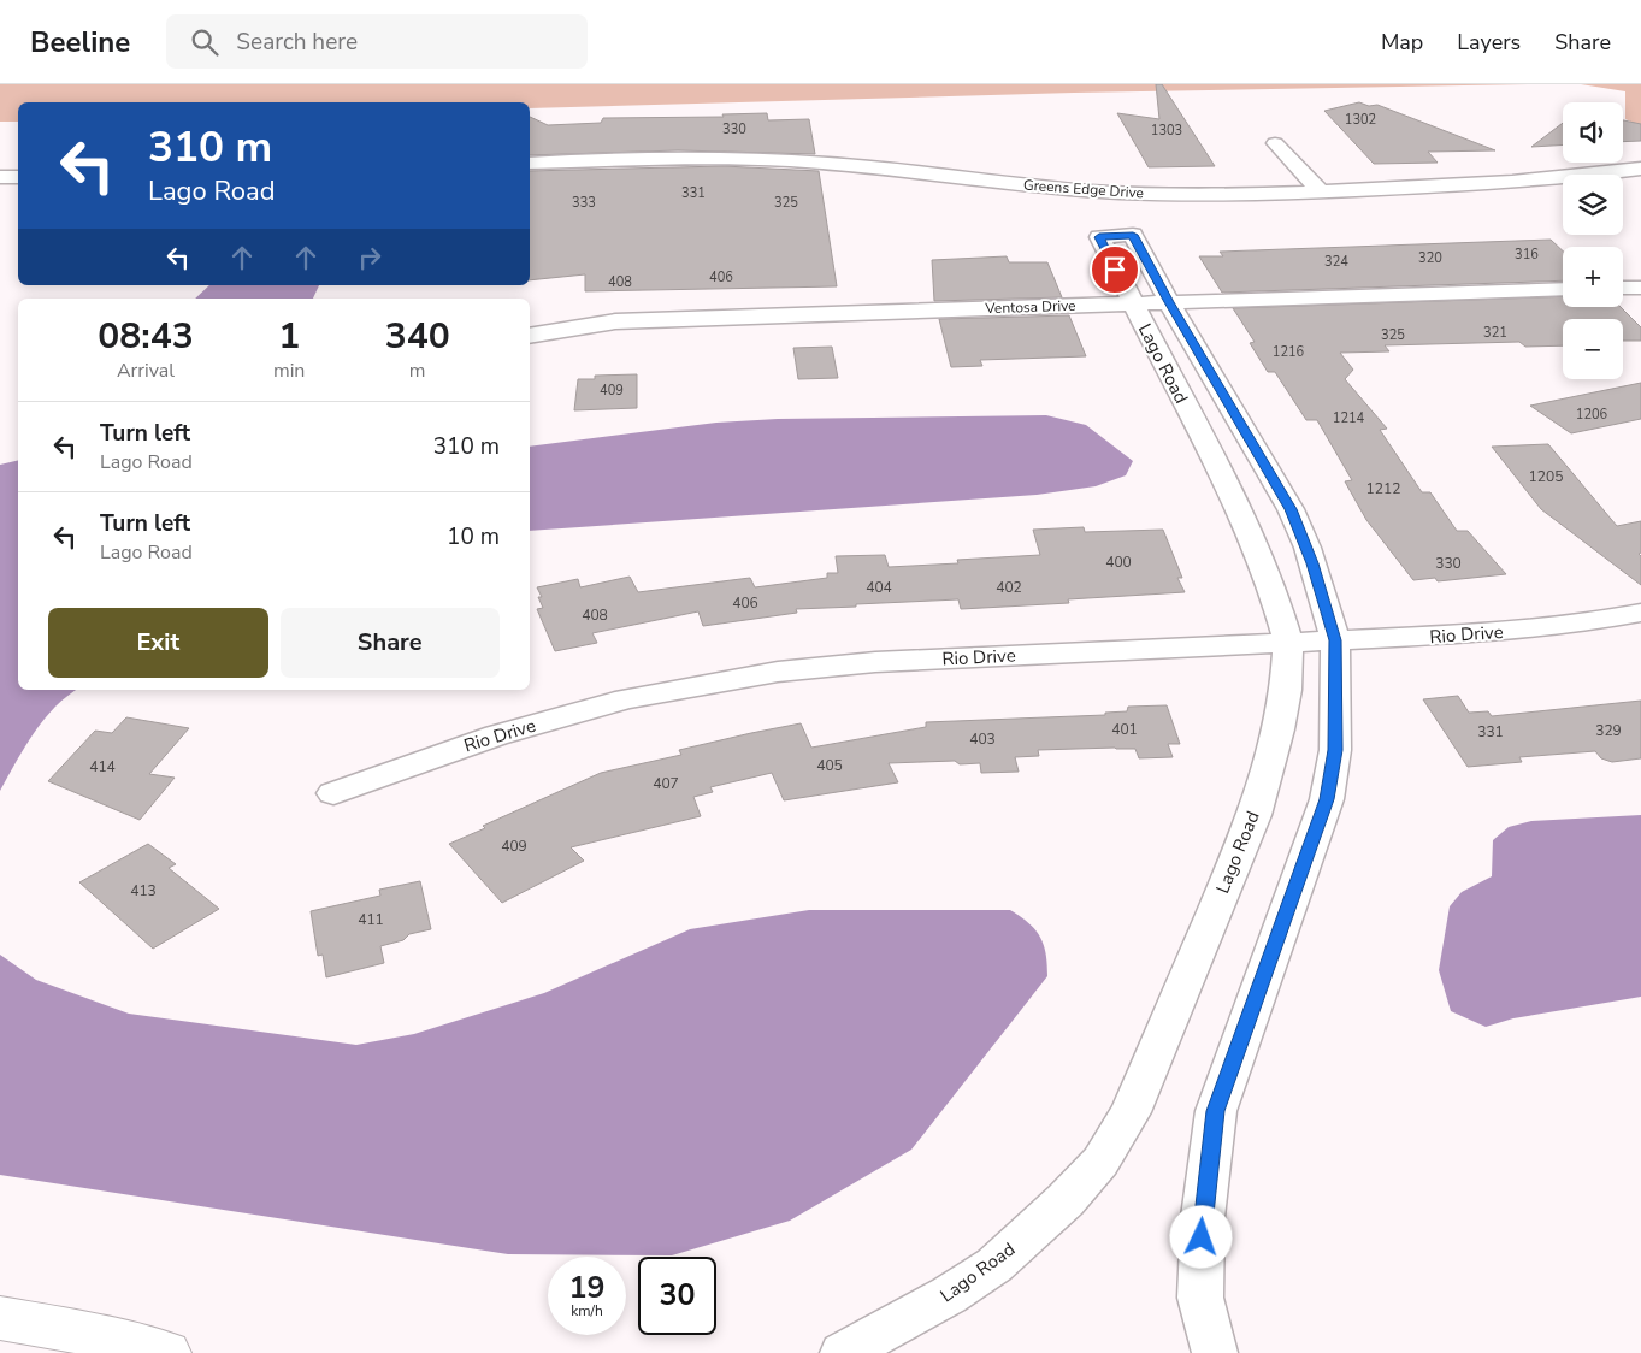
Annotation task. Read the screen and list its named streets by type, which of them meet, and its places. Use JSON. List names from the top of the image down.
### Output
{
  "streets": {
    "street": [
      "Greens Edge Drive",
      "Ventosa Drive",
      "Lago Road",
      "Rio Drive"
    ]
  },
  "crossings": [
    ["Ventosa Drive", "Lago Road"],
    ["Lago Road", "Rio Drive"]
  ],
  "house_numbers": [
    "1302",
    "330",
    "1303",
    "331",
    "333",
    "325",
    "316",
    "320",
    "324",
    "406",
    "408",
    "321",
    "325",
    "1216",
    "409",
    "1206",
    "1214",
    "1205",
    "1212",
    "400",
    "330",
    "404",
    "402",
    "406",
    "408",
    "401",
    "329",
    "331",
    "403",
    "405",
    "414",
    "407",
    "409",
    "413",
    "411"
  ],
  "page": {
    "header": "Beeline",
    "search": "Search here",
    "nav": ["Map", "Layers", "Share"],
    "map_buttons": ["+", "−"],
    "turn": ["310 m", "Lago Road"],
    "eta": [
      "08:43",
      "Arrival",
      "1",
      "min",
      "340",
      "m"
    ],
    "list": [
      {
        "name": "Turn left",
        "note": "Lago Road",
        "value": "310 m"
      },
      {
        "name": "Turn left",
        "note": "Lago Road",
        "value": "10 m"
      }
    ],
    "buttons": ["Exit", "Share"],
    "speed": "19 km/h",
    "limit": "30"
  }
}
